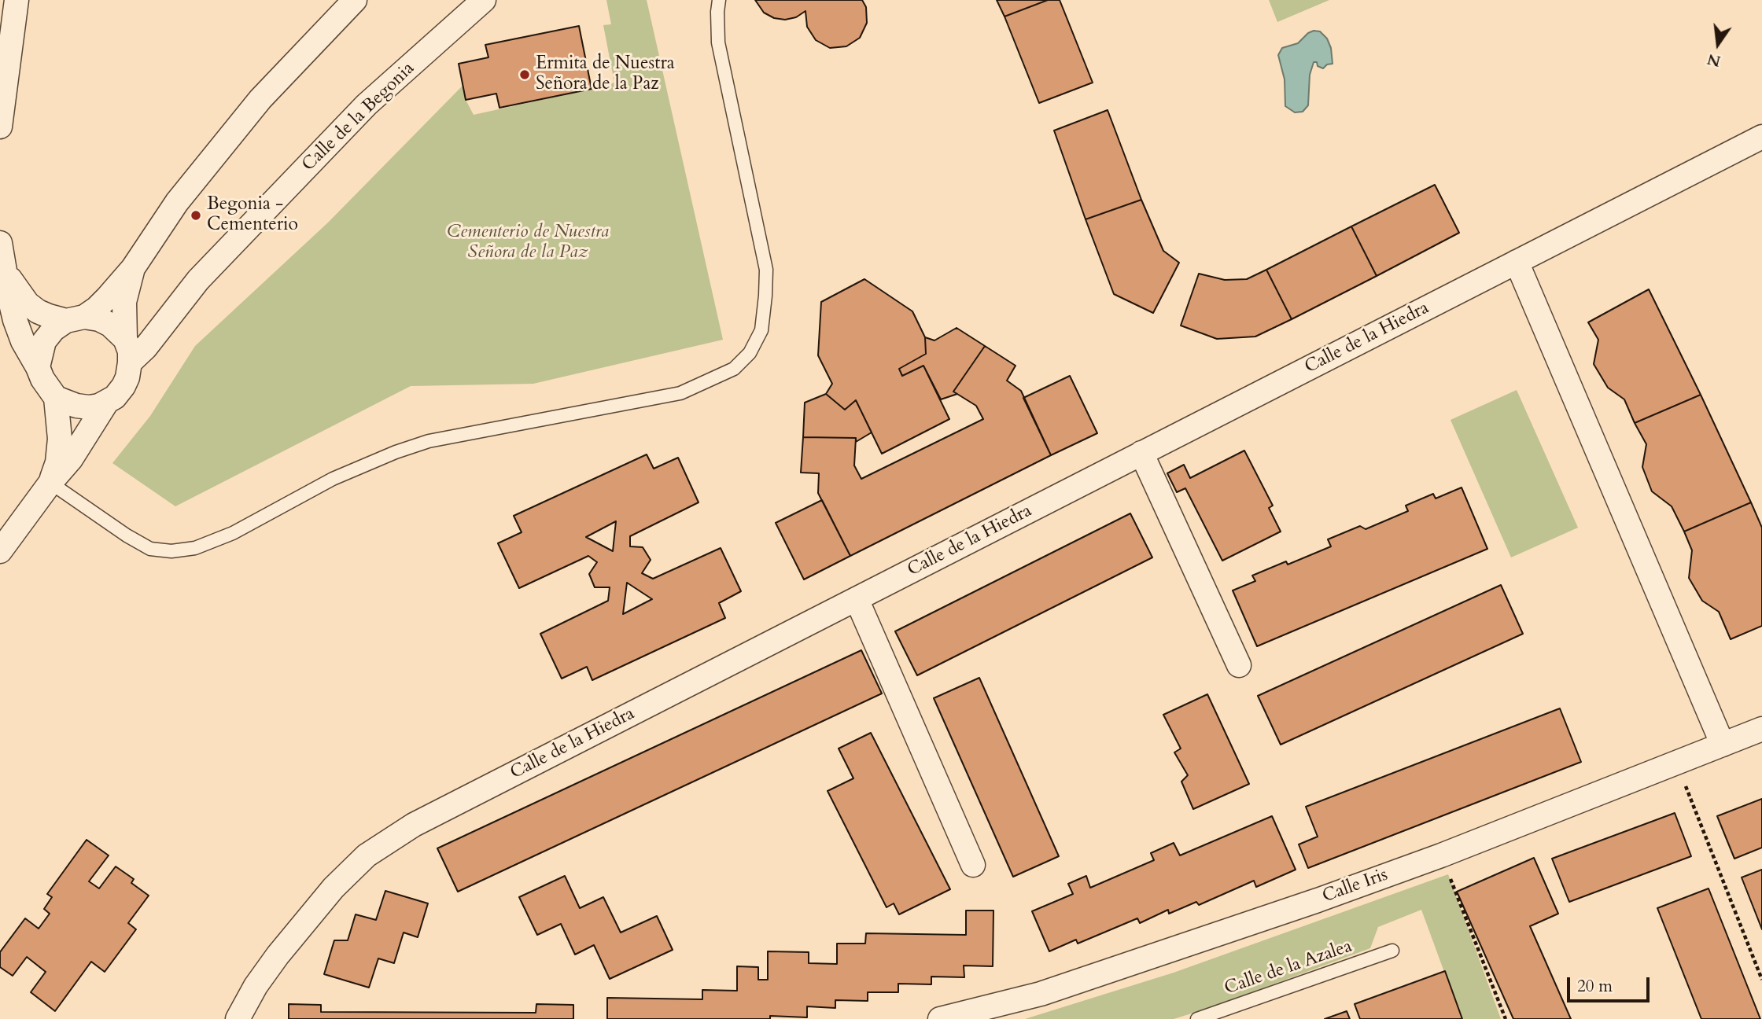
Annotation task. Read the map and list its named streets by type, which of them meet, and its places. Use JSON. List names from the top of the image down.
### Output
{
  "streets": {
    "street": ["Calle de la Begonia", "Calle de la Hiedra", "Calle Iris"],
    "lane": ["Calle de la Azalea"]
  },
  "parks": ["Cementerio de Nuestra Señora de la Paz"],
  "places": ["Ermita de Nuestra Señora de la Paz", "Begonia - Cementerio"],
  "scale_bar": "20 m",
  "north": "bottom"
}
